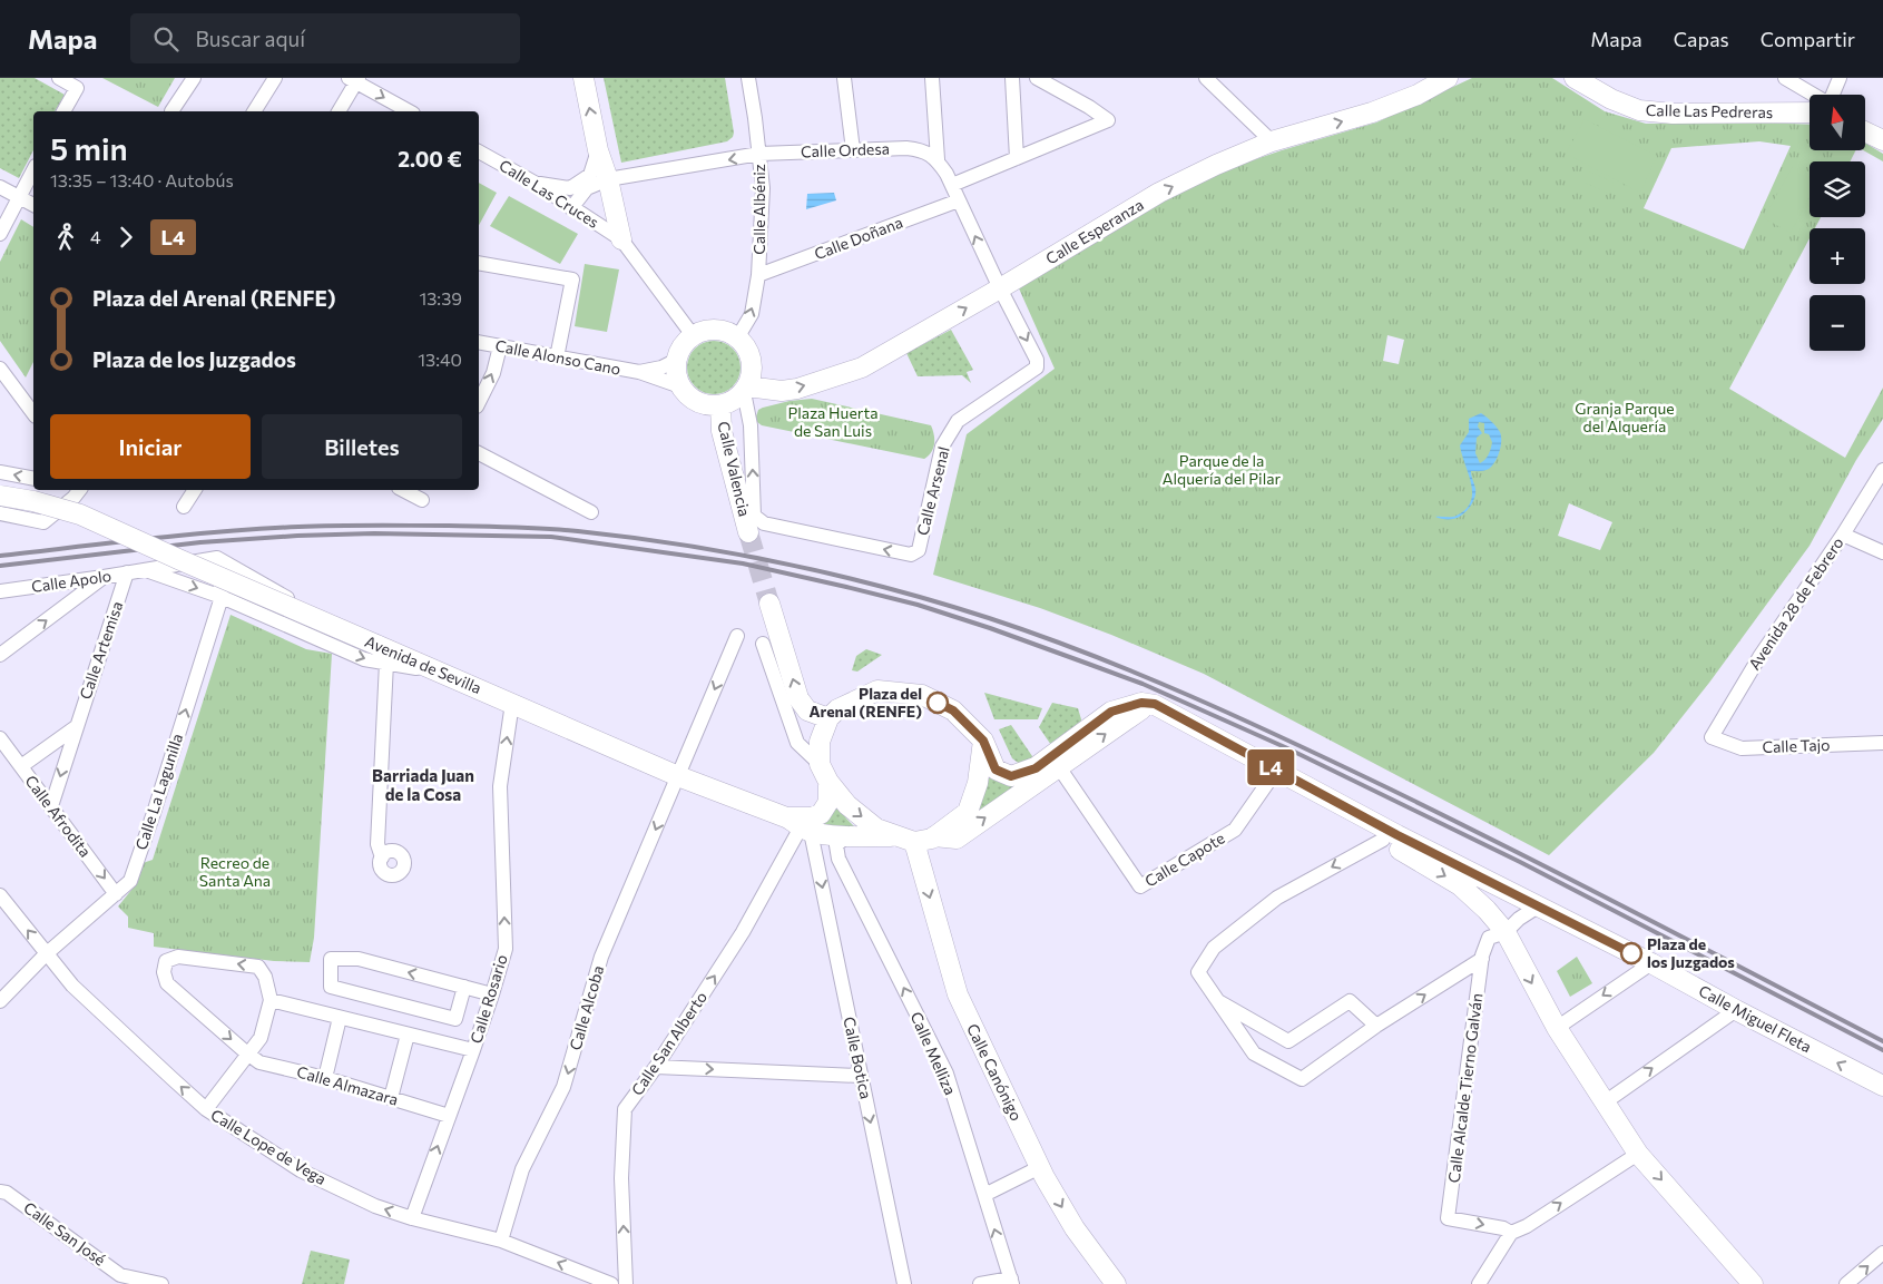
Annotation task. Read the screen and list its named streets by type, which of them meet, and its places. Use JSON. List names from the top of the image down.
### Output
{
  "streets": {
    "street": [
      "Calle Las Pedreras",
      "Calle Ordesa",
      "Calle Las Cruces",
      "Calle Albéniz",
      "Calle Esperanza",
      "Calle Doñana",
      "Calle Alonso Cano",
      "Calle Valencia",
      "Calle Arsenal",
      "Calle Apolo",
      "Avenida 28 de Febrero",
      "Calle Artemisa",
      "Avenida de Sevilla",
      "Calle Tajo",
      "Calle La Lagunilla",
      "Calle Afrodita",
      "Calle Capote",
      "Calle Rosario",
      "Calle Alcoba",
      "Calle Miguel Fleta",
      "Calle San Alberto",
      "Calle Melliza",
      "Calle Botica",
      "Calle Canónigo",
      "Calle Almazara",
      "Calle Alcalde Tierno Galván",
      "Calle Lope de Vega",
      "Calle San José"
    ]
  },
  "crossings": [
    ["Calle Ordesa", "Calle Las Cruces"],
    ["Calle Ordesa", "Calle Albéniz"],
    ["Calle Albéniz", "Calle Esperanza"],
    ["Calle Albéniz", "Calle Doñana"],
    ["Calle Albéniz", "Calle Alonso Cano"],
    ["Calle Albéniz", "Calle Valencia"],
    ["Calle Albéniz", "Calle Arsenal"],
    ["Calle Esperanza", "Calle Alonso Cano"],
    ["Calle Esperanza", "Calle Valencia"],
    ["Calle Esperanza", "Calle Arsenal"],
    ["Calle Alonso Cano", "Calle Valencia"],
    ["Calle Alonso Cano", "Calle Arsenal"],
    ["Calle Valencia", "Calle Arsenal"],
    ["Calle Apolo", "Calle Artemisa"],
    ["Avenida 28 de Febrero", "Calle Tajo"],
    ["Calle Artemisa", "Calle Afrodita"],
    ["Avenida de Sevilla", "Calle Rosario"],
    ["Avenida de Sevilla", "Calle Alcoba"],
    ["Avenida de Sevilla", "Calle San Alberto"],
    ["Avenida de Sevilla", "Calle Melliza"],
    ["Avenida de Sevilla", "Calle Botica"],
    ["Avenida de Sevilla", "Calle Canónigo"],
    ["Calle La Lagunilla", "Calle Afrodita"],
    ["Calle La Lagunilla", "Calle Lope de Vega"],
    ["Calle Rosario", "Calle Almazara"],
    ["Calle Rosario", "Calle Lope de Vega"],
    ["Calle Alcoba", "Calle Lope de Vega"],
    ["Calle San Alberto", "Calle Botica"]
  ],
  "one_way": [
    "Calle Ordesa",
    "Calle Esperanza",
    "Calle La Lagunilla",
    "Calle Afrodita",
    "Calle Alcoba",
    "Calle San Alberto",
    "Calle Melliza",
    "Calle Botica",
    "Calle Canónigo",
    "Calle Alcalde Tierno Galván",
    "Calle Lope de Vega"
  ],
  "districts": ["Barriada Juan de la Cosa"],
  "parks": [
    "Granja Parque del Alquería",
    "Plaza Huerta de San Luis",
    "Parque de la Alquería del Pilar",
    "Recreo de Santa Ana"
  ],
  "places": ["Plaza del Arenal (RENFE)", "Plaza de los Juzgados"],
  "lines": ["bus line L4"],
  "north": "top",
  "page": {
    "header": "Mapa",
    "search": "Buscar aquí",
    "nav": ["Mapa", "Capas", "Compartir"],
    "on_map": "L4",
    "map_buttons": ["+", "−"],
    "heading": ["5 min", "13:35 – 13:40 · Autobús", "2.00 €"],
    "legs": ["4", "L4"],
    "list": [
      {
        "name": "Plaza del Arenal (RENFE)",
        "value": "13:39"
      },
      {
        "name": "Plaza de los Juzgados",
        "value": "13:40"
      }
    ],
    "buttons": ["Iniciar", "Billetes"]
  }
}
